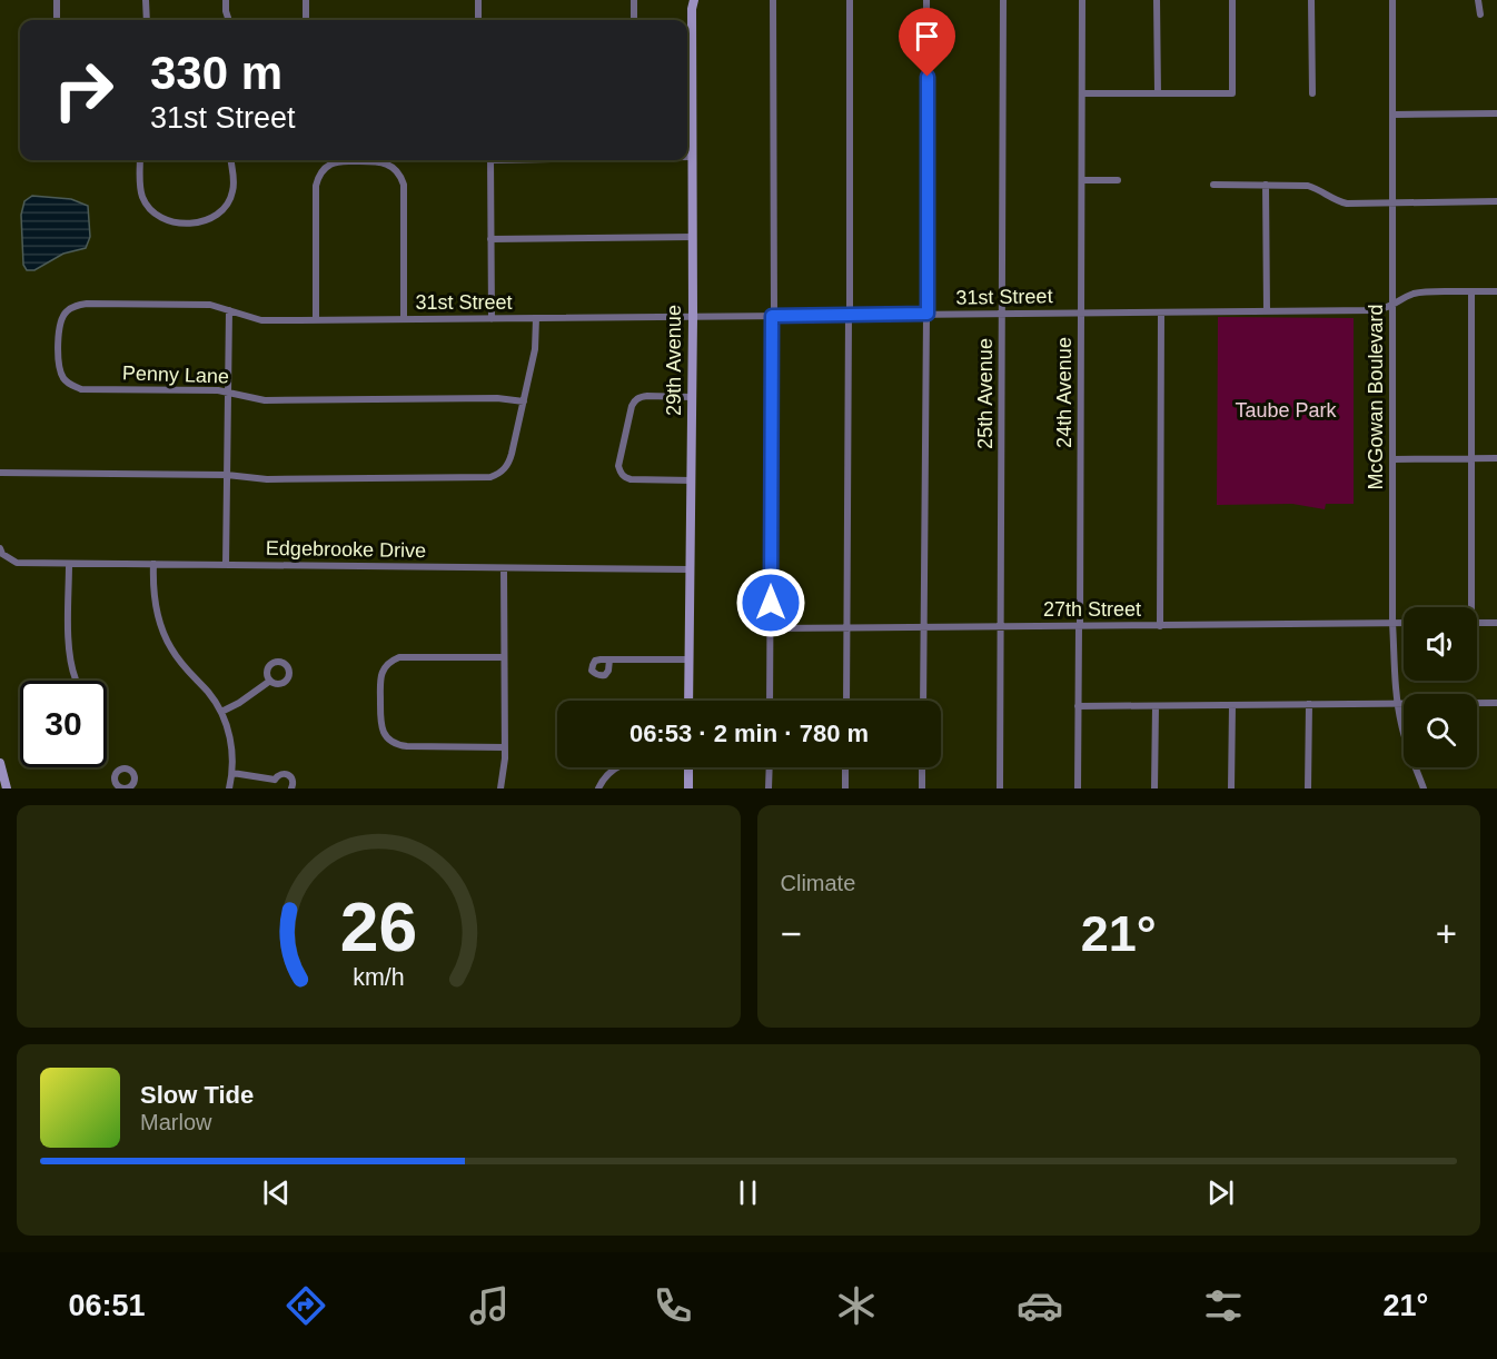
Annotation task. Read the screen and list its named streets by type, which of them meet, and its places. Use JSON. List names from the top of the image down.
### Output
{
  "streets": {
    "street": [
      "31st Street",
      "29th Avenue",
      "Penny Lane",
      "24th Avenue",
      "25th Avenue",
      "McGowan Boulevard",
      "Edgebrooke Drive",
      "27th Street"
    ]
  },
  "crossings": [
    ["31st Street", "29th Avenue"],
    ["31st Street", "Penny Lane"],
    ["31st Street", "24th Avenue"],
    ["31st Street", "25th Avenue"],
    ["31st Street", "McGowan Boulevard"],
    ["29th Avenue", "Edgebrooke Drive"],
    ["24th Avenue", "27th Street"],
    ["25th Avenue", "27th Street"],
    ["McGowan Boulevard", "27th Street"]
  ],
  "parks": ["Taube Park"],
  "page": {
    "turn": ["330 m", "31st Street"],
    "limit": "30",
    "trip": "06:53 · 2 min · 780 m",
    "tile": "Climate",
    "heat": ["−", "21°", "+"],
    "song": ["Slow Tide", "Marlow"],
    "tabs": ["06:51", "21°"],
    "gauge": ["26", "km/h"]
  }
}
